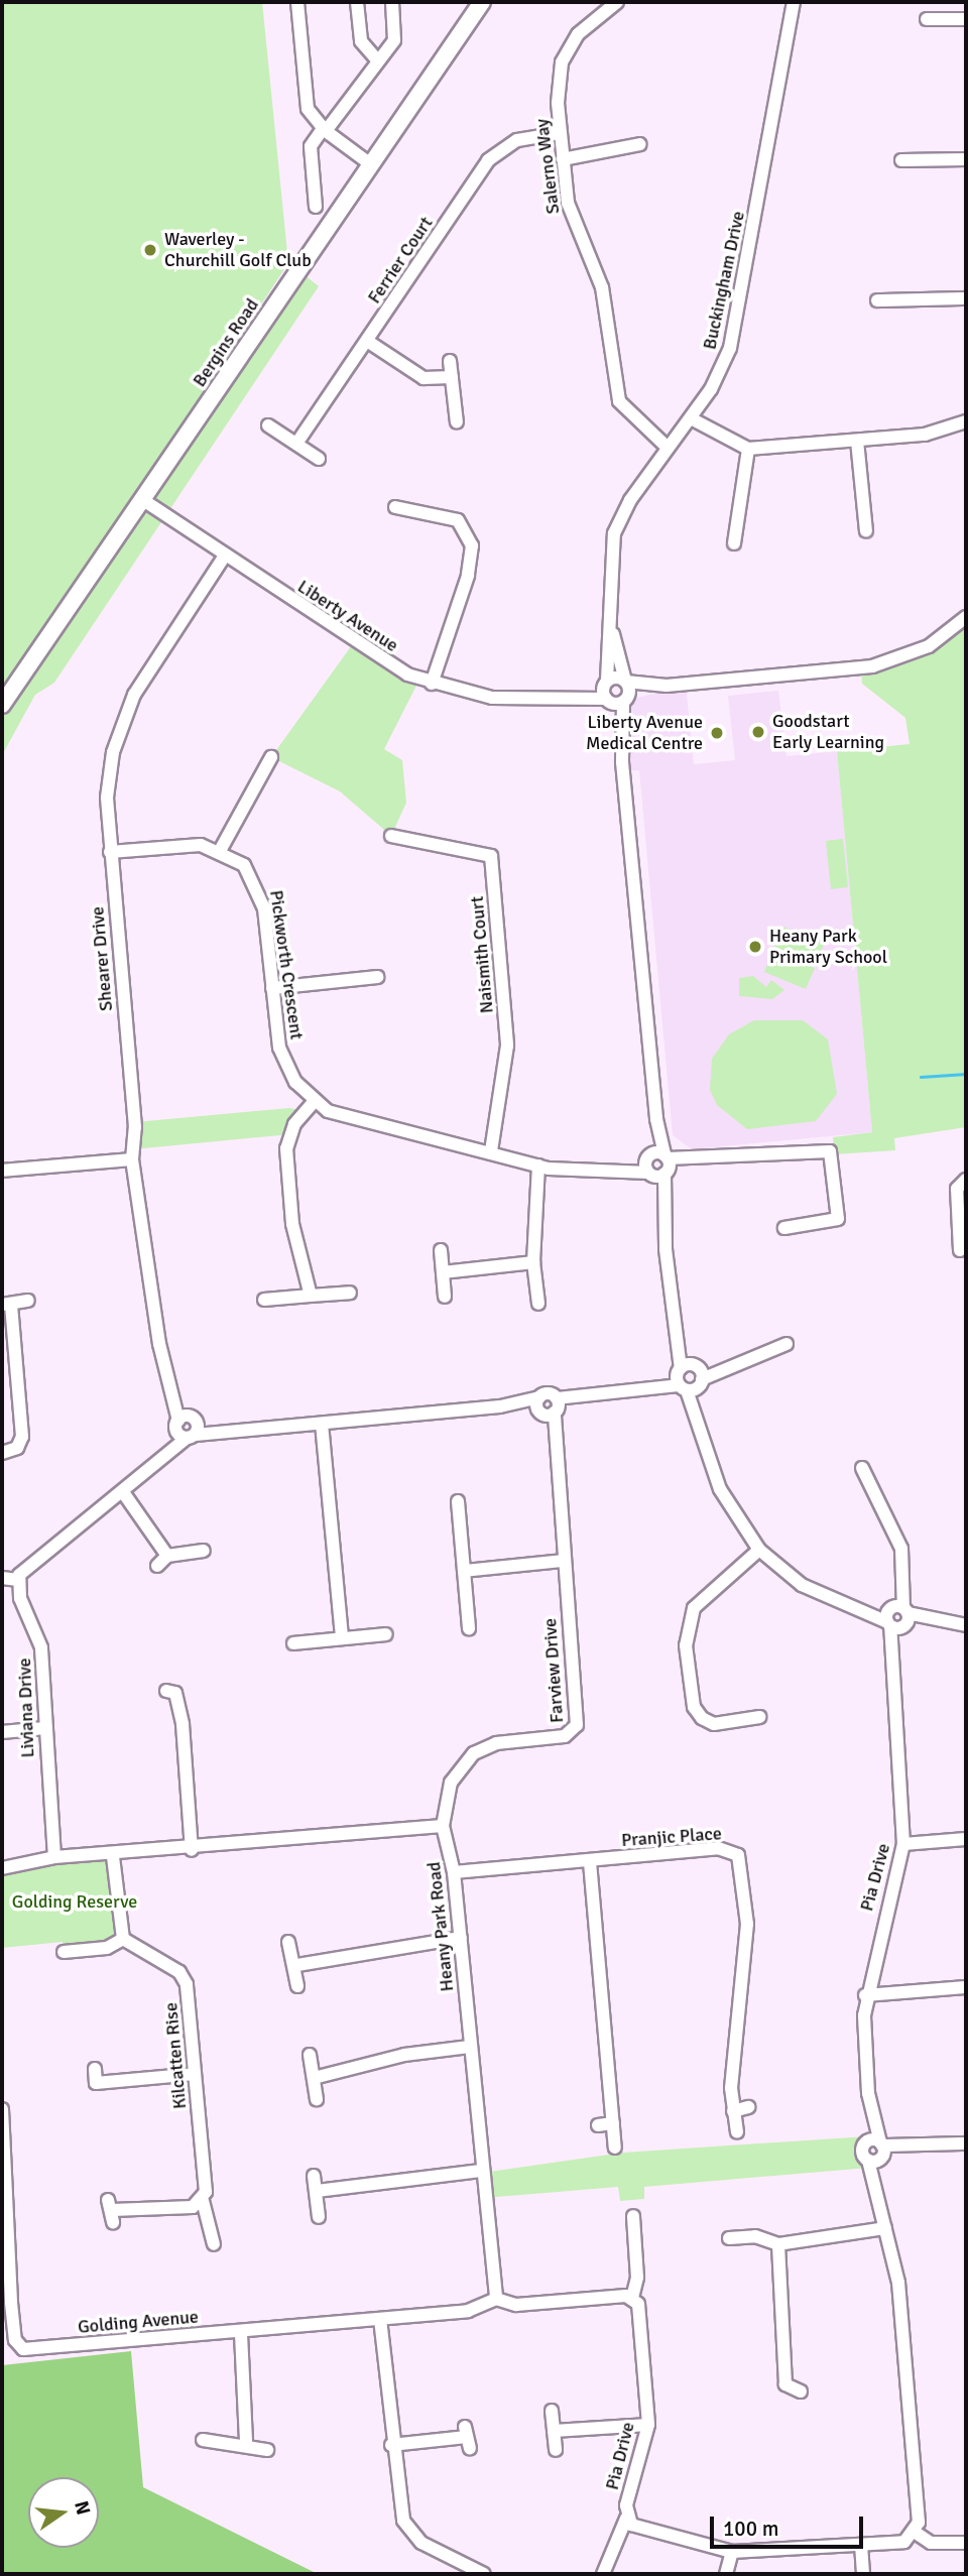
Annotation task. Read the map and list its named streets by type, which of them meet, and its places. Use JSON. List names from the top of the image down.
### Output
{
  "streets": {
    "main road": ["Bergins Road"],
    "street": [
      "Salerno Way",
      "Ferrier Court",
      "Buckingham Drive",
      "Liberty Avenue",
      "Naismith Court",
      "Shearer Drive",
      "Pickworth Crescent",
      "Farview Drive",
      "Liviana Drive",
      "Pranjic Place",
      "Pia Drive",
      "Heany Park Road",
      "Kilcatten Rise",
      "Golding Avenue"
    ]
  },
  "crossings": [
    ["Salerno Way", "Ferrier Court"],
    ["Salerno Way", "Buckingham Drive"],
    ["Buckingham Drive", "Liberty Avenue"],
    ["Bergins Road", "Liberty Avenue"],
    ["Liberty Avenue", "Shearer Drive"],
    ["Naismith Court", "Pickworth Crescent"],
    ["Farview Drive", "Heany Park Road"],
    ["Pranjic Place", "Heany Park Road"],
    ["Heany Park Road", "Golding Avenue"]
  ],
  "parks": ["Golding Reserve"],
  "places": [
    "Waverley - Churchill Golf Club",
    "Goodstart Early Learning",
    "Liberty Avenue Medical Centre",
    "Heany Park Primary School"
  ],
  "scale_bar": "100 m",
  "north": "right"
}
